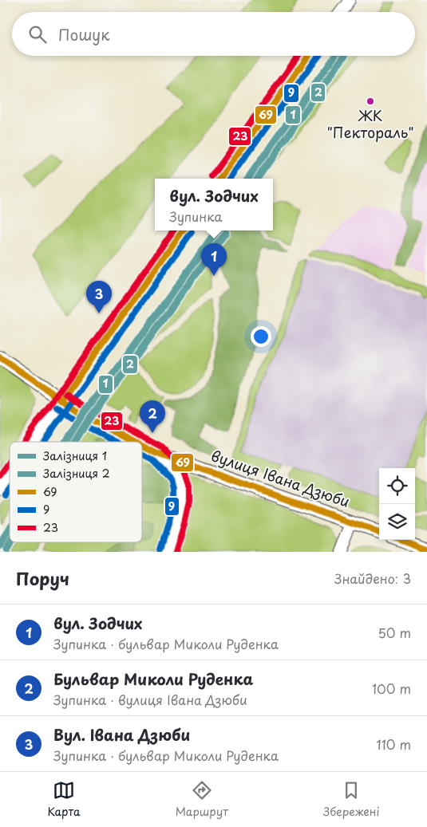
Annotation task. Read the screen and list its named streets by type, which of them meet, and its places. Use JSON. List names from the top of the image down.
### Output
{
  "streets": {
    "main road": ["вулиця Івана Дзюби"]
  },
  "places": ["ЖК \"Пектораль\""],
  "lines": [
    "rail line 1",
    "rail line 2",
    "transit line 69",
    "transit line 9",
    "transit line 23"
  ],
  "legend": [
    "Залізниця 1",
    "Залізниця 2",
    "69",
    "9",
    "23"
  ],
  "page": {
    "search": "Пошук",
    "popup": ["вул. Зодчих", "Зупинка"],
    "pins": ["1", "3", "2"],
    "heading": ["Поруч", "Знайдено: 3"],
    "list": [
      {
        "mark": "1",
        "name": "вул. Зодчих",
        "note": "Зупинка · бульвар Миколи Руденка",
        "value": "50 m"
      },
      {
        "mark": "2",
        "name": "Бульвар Миколи Руденка",
        "note": "Зупинка · вулиця Івана Дзюби",
        "value": "100 m"
      },
      {
        "mark": "3",
        "name": "Вул. Івана Дзюби",
        "note": "Зупинка · бульвар Миколи Руденка",
        "value": "110 m"
      }
    ],
    "nav": ["Карта", "Маршрут", "Збережені"]
  }
}
